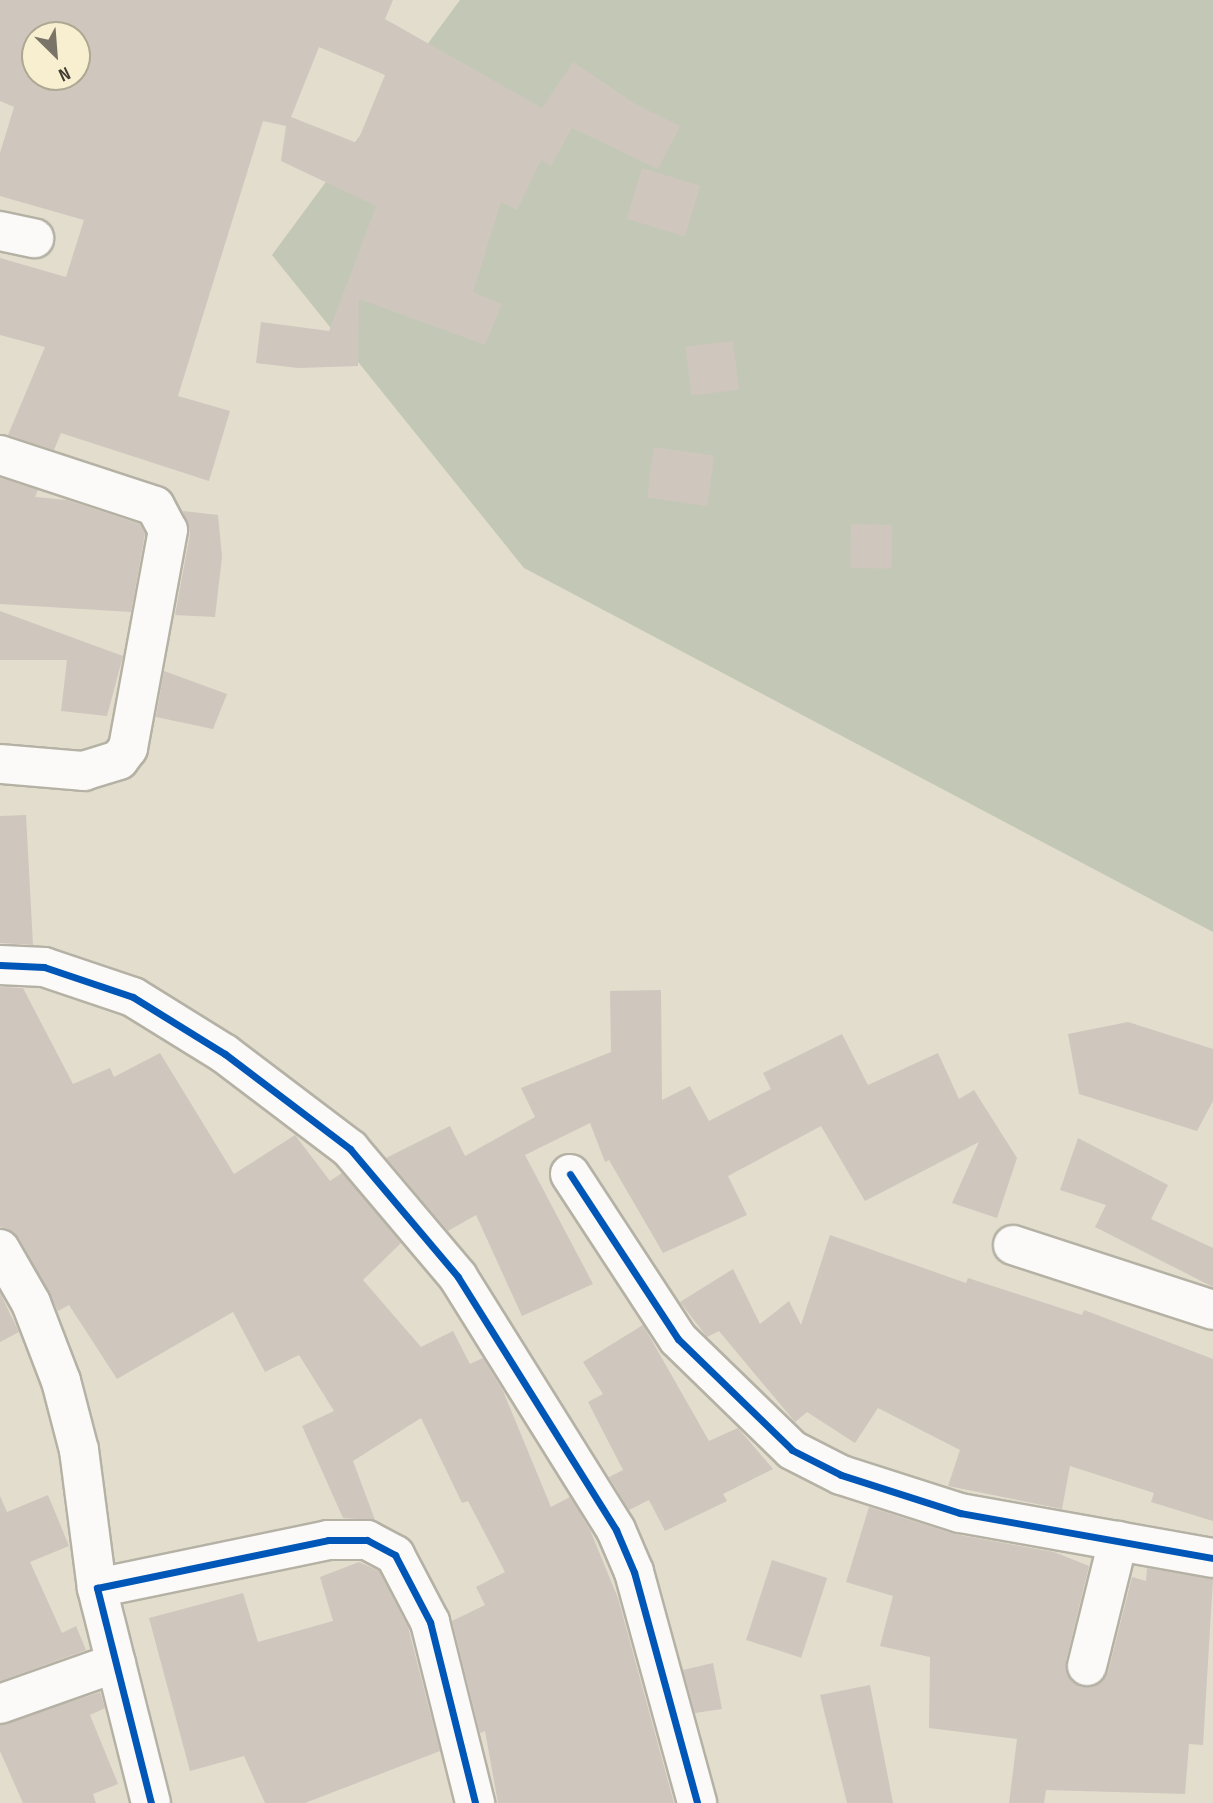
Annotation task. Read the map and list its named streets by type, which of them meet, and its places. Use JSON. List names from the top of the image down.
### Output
{
  "north": "bottom right"
}
